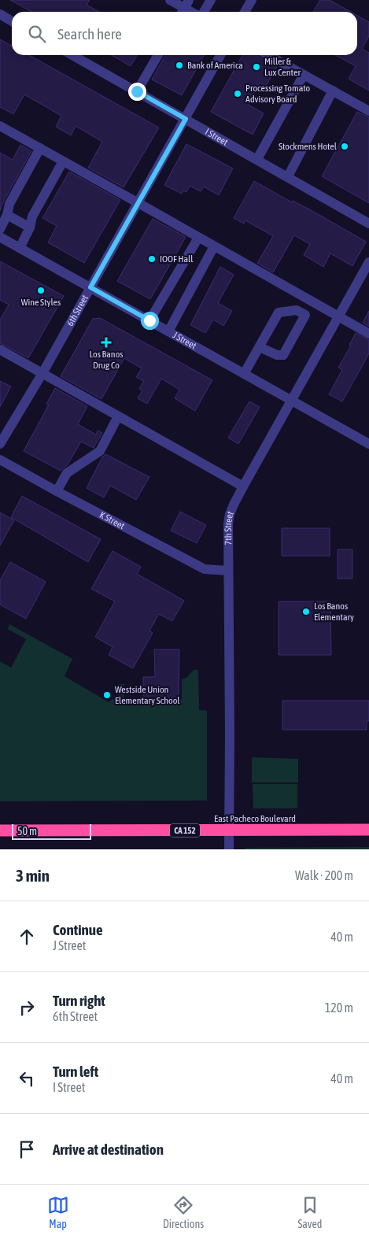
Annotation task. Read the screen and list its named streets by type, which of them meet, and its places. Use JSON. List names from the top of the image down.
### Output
{
  "streets": {
    "highway": ["East Pacheco Boulevard", "CA 152"],
    "street": [
      "I Street",
      "6th Street",
      "J Street",
      "K Street",
      "7th Street"
    ]
  },
  "crossings": [
    ["I Street", "6th Street"],
    ["6th Street", "J Street"],
    ["J Street", "7th Street"],
    ["K Street", "7th Street"],
    ["7th Street", "East Pacheco Boulevard"]
  ],
  "places": {
    "other": [
      "Bank of America",
      "Miller & Lux Center",
      "Processing Tomato Advisory Board",
      "Stockmens Hotel",
      "IOOF Hall",
      "Wine Styles",
      "Los Banos Elementary",
      "Westside Union Elementary School"
    ],
    "health": ["Los Banos Drug Co"]
  },
  "scale_bar": "50 m",
  "page": {
    "search": "Search here",
    "scale": "50 m",
    "heading": ["3 min", "Walk · 200 m"],
    "list": [
      ["Continue", "J Street", "40 m"],
      ["Turn right", "6th Street", "120 m"],
      ["Turn left", "I Street", "40 m"],
      "Arrive at destination"
    ],
    "nav": ["Map", "Directions", "Saved"]
  }
}
